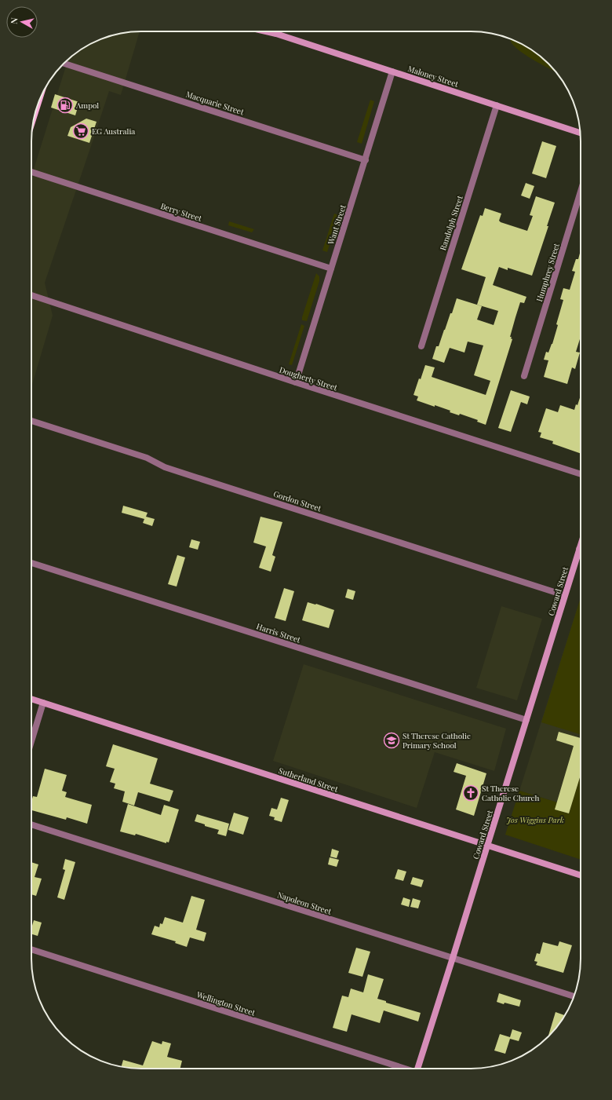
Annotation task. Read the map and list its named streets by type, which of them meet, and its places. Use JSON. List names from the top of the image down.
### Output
{
  "streets": {
    "street": [
      "Maloney Street",
      "Macquarie Street",
      "Berry Street",
      "Randolph Street",
      "Want Street",
      "Humphrey Street",
      "Dougherty Street",
      "Gordon Street",
      "Coward Street",
      "Harris Street",
      "Sutherland Street",
      "Napoleon Street",
      "Wellington Street"
    ]
  },
  "crossings": [
    ["Maloney Street", "Randolph Street"],
    ["Maloney Street", "Want Street"],
    ["Macquarie Street", "Want Street"],
    ["Berry Street", "Want Street"],
    ["Want Street", "Dougherty Street"],
    ["Gordon Street", "Coward Street"],
    ["Coward Street", "Harris Street"],
    ["Coward Street", "Sutherland Street"],
    ["Coward Street", "Napoleon Street"]
  ],
  "parks": ["Jos Wiggins Park"],
  "places": {
    "fuel station": ["Ampol"],
    "supermarket": ["EG Australia"],
    "school or university": ["St Therese Catholic Primary School"],
    "church": ["St Therese Catholic Church"]
  },
  "north": "left"
}
